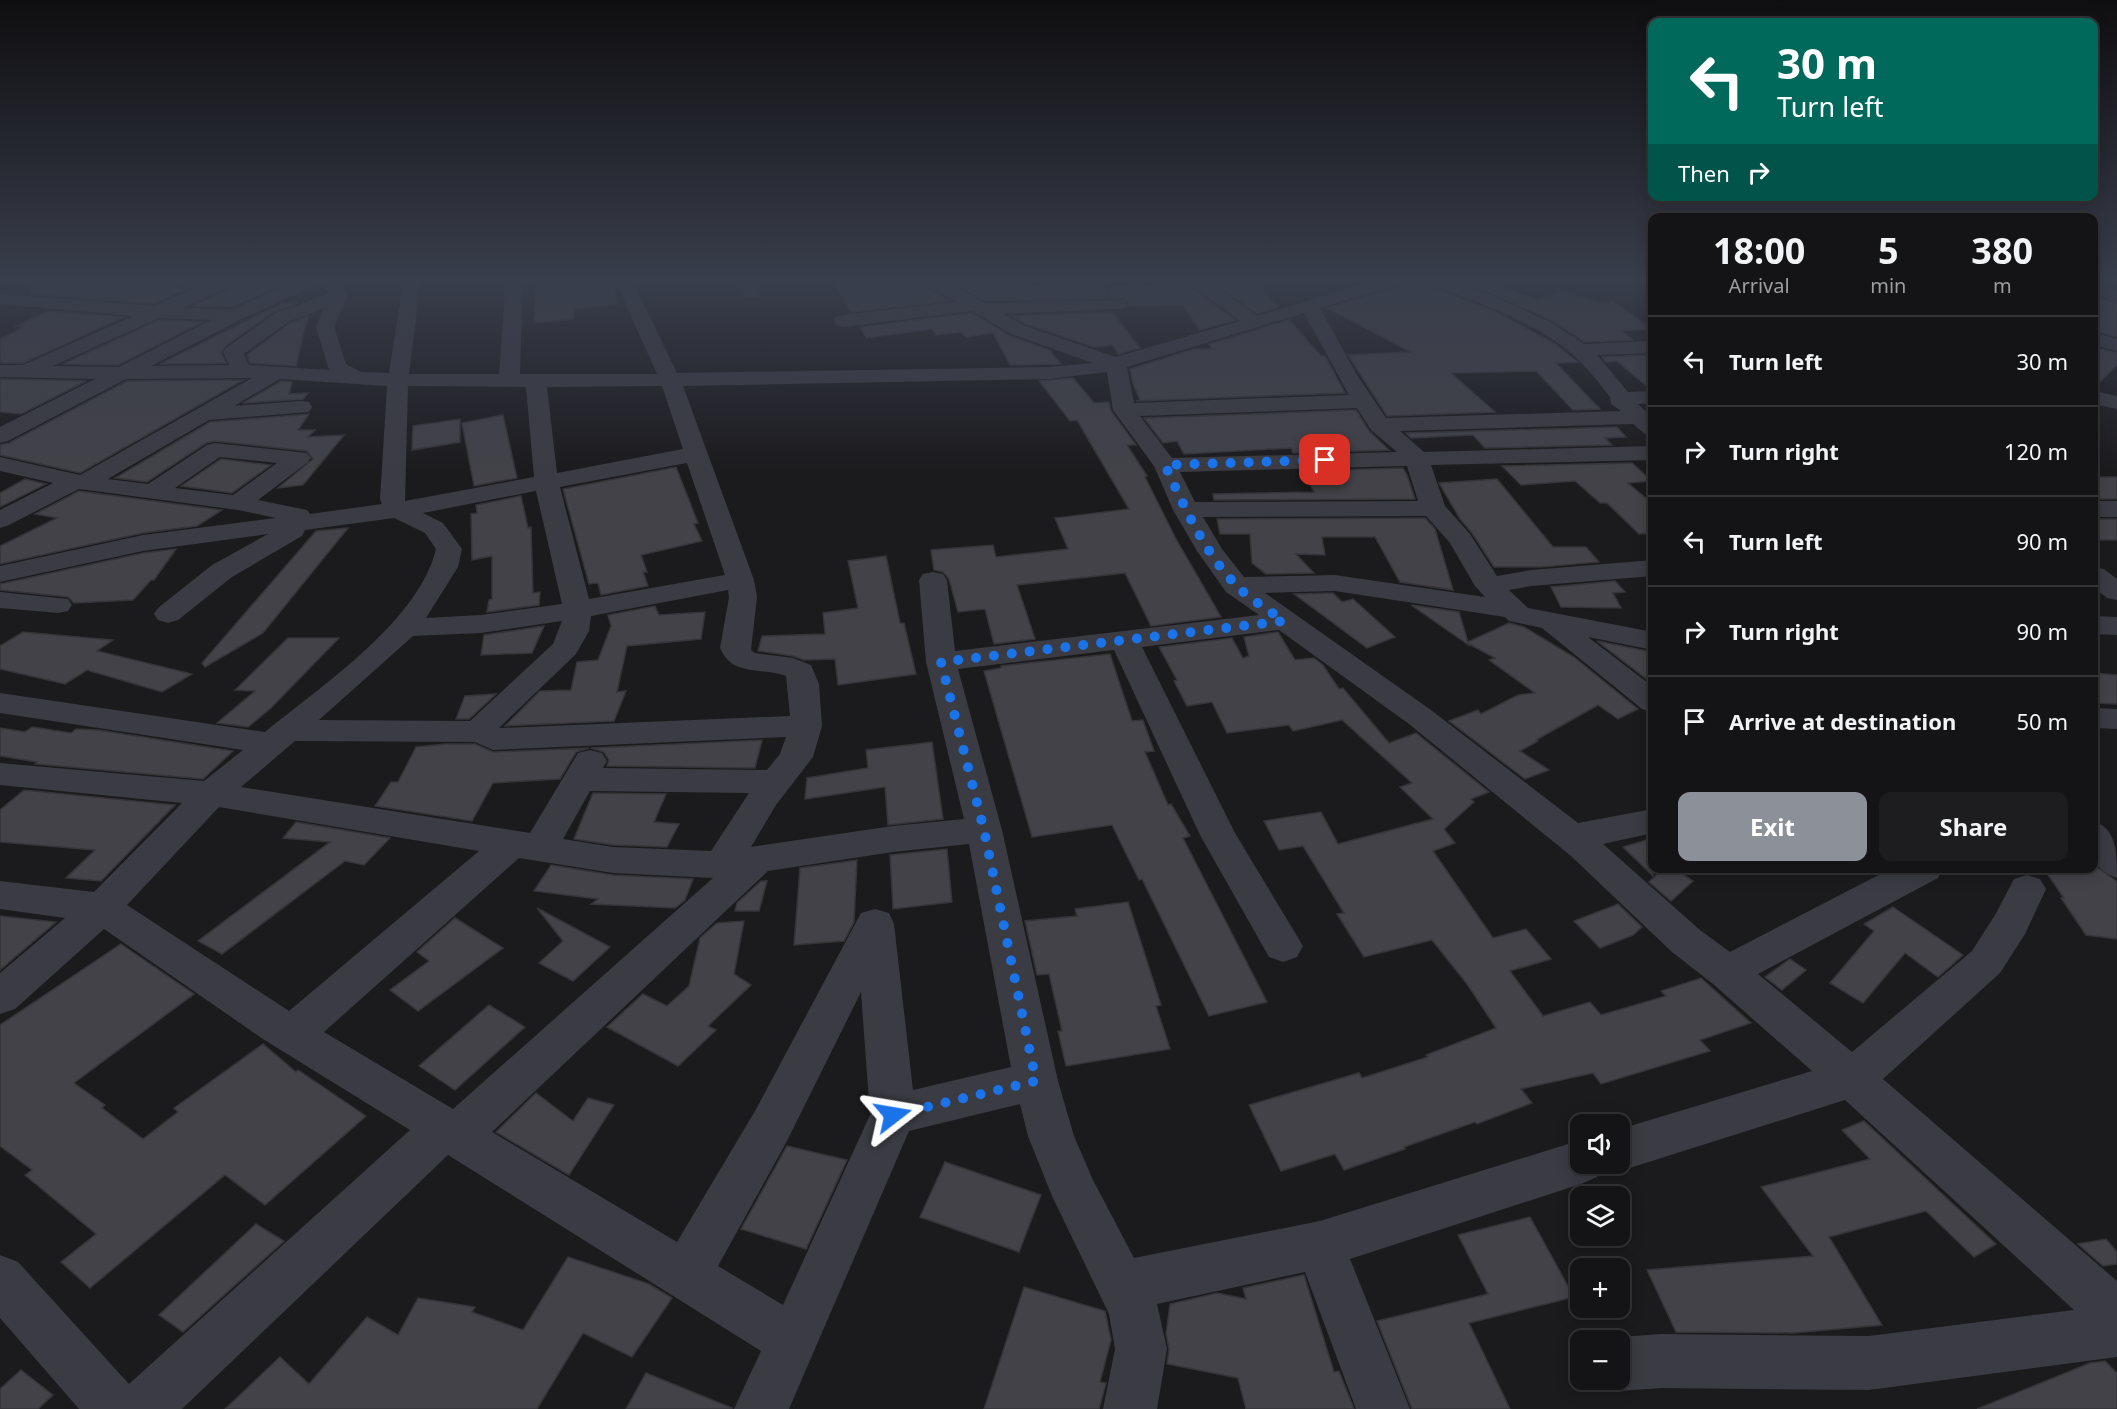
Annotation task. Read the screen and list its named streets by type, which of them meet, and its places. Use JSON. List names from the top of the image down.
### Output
{
  "page": {
    "turn": ["30 m", "Turn left"],
    "then": "Then",
    "eta": [
      "18:00",
      "Arrival",
      "5",
      "min",
      "380",
      "m"
    ],
    "list": [
      {
        "name": "Turn left",
        "value": "30 m"
      },
      {
        "name": "Turn right",
        "value": "120 m"
      },
      {
        "name": "Turn left",
        "value": "90 m"
      },
      {
        "name": "Turn right",
        "value": "90 m"
      },
      {
        "name": "Arrive at destination",
        "value": "50 m"
      }
    ],
    "buttons": ["Exit", "Share"],
    "map_buttons": ["+", "−"]
  }
}
